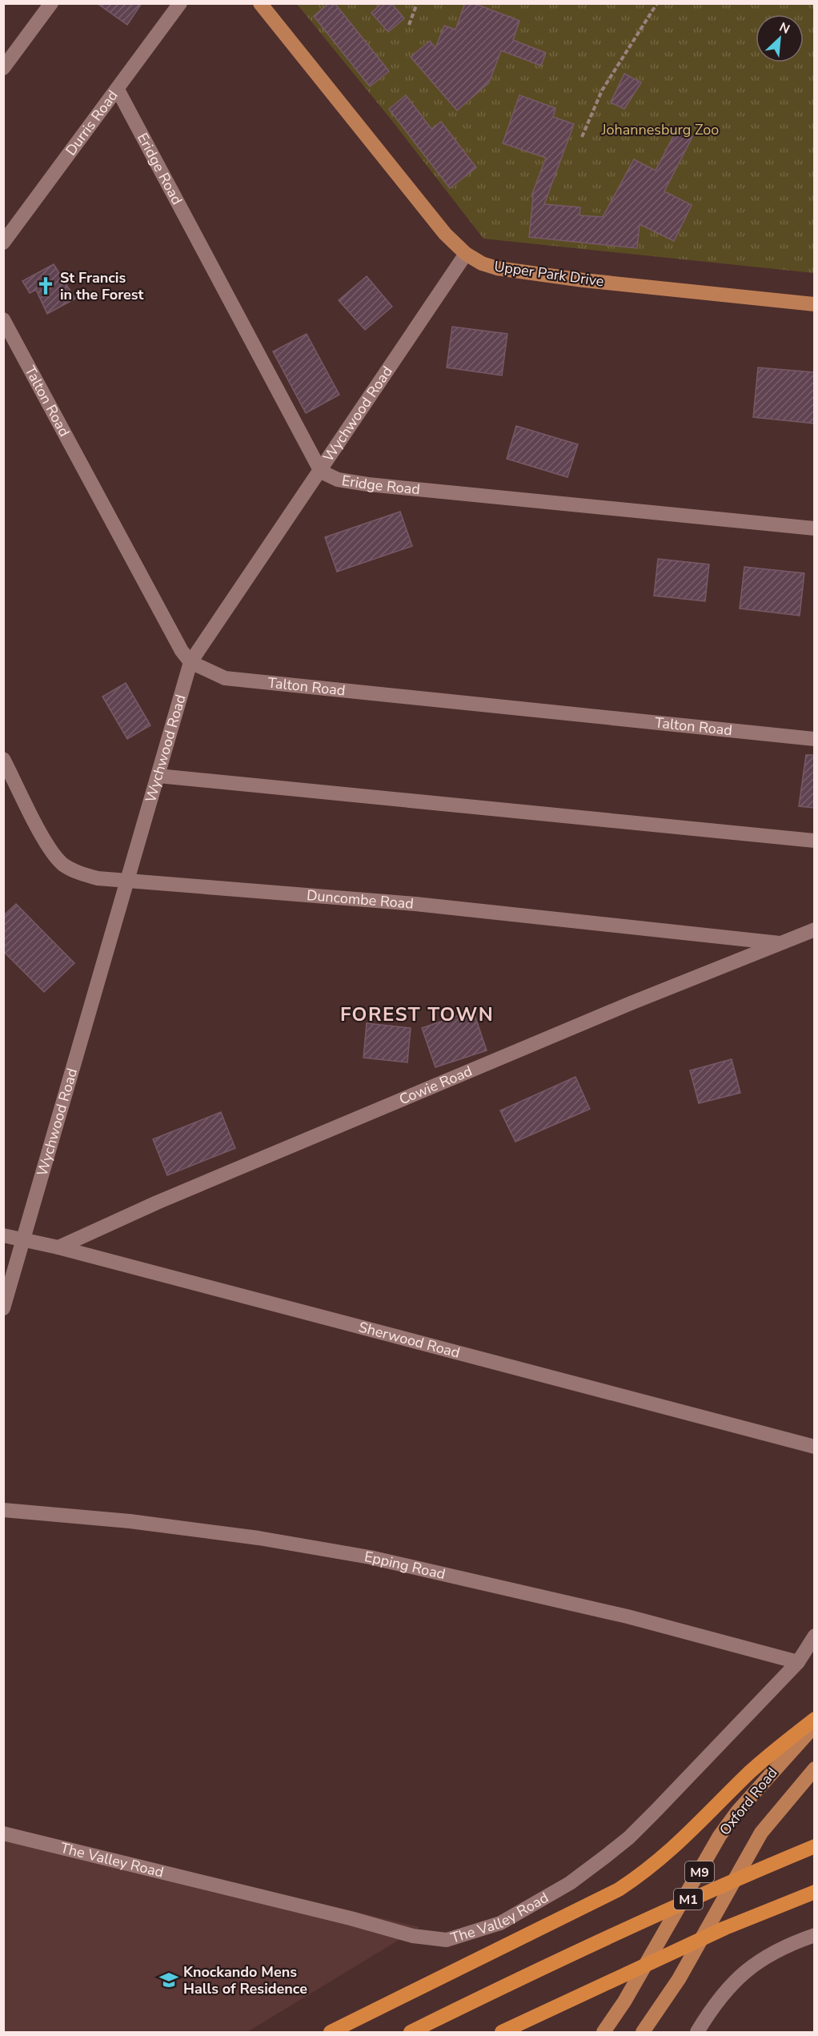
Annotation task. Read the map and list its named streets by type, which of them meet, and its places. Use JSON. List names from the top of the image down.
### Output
{
  "streets": {
    "highway": ["M1"],
    "main road": ["Upper Park Drive", "Oxford Road", "M9"],
    "street": [
      "Durris Road",
      "Eridge Road",
      "Talton Road",
      "Wychwood Road",
      "Duncombe Road",
      "Cowie Road",
      "Sherwood Road",
      "Epping Road",
      "The Valley Road"
    ]
  },
  "crossings": [
    ["Durris Road", "Eridge Road"],
    ["Eridge Road", "Wychwood Road"],
    ["Upper Park Drive", "Wychwood Road"],
    ["Talton Road", "Wychwood Road"],
    ["Wychwood Road", "Duncombe Road"],
    ["Wychwood Road", "Sherwood Road"],
    ["Duncombe Road", "Cowie Road"],
    ["Cowie Road", "Sherwood Road"],
    ["Epping Road", "The Valley Road"]
  ],
  "districts": ["FOREST TOWN"],
  "parks": ["Johannesburg Zoo"],
  "places": {
    "church": ["St Francis in the Forest"],
    "school or university": ["Knockando Mens Halls of Residence"]
  },
  "north": "top right"
}
